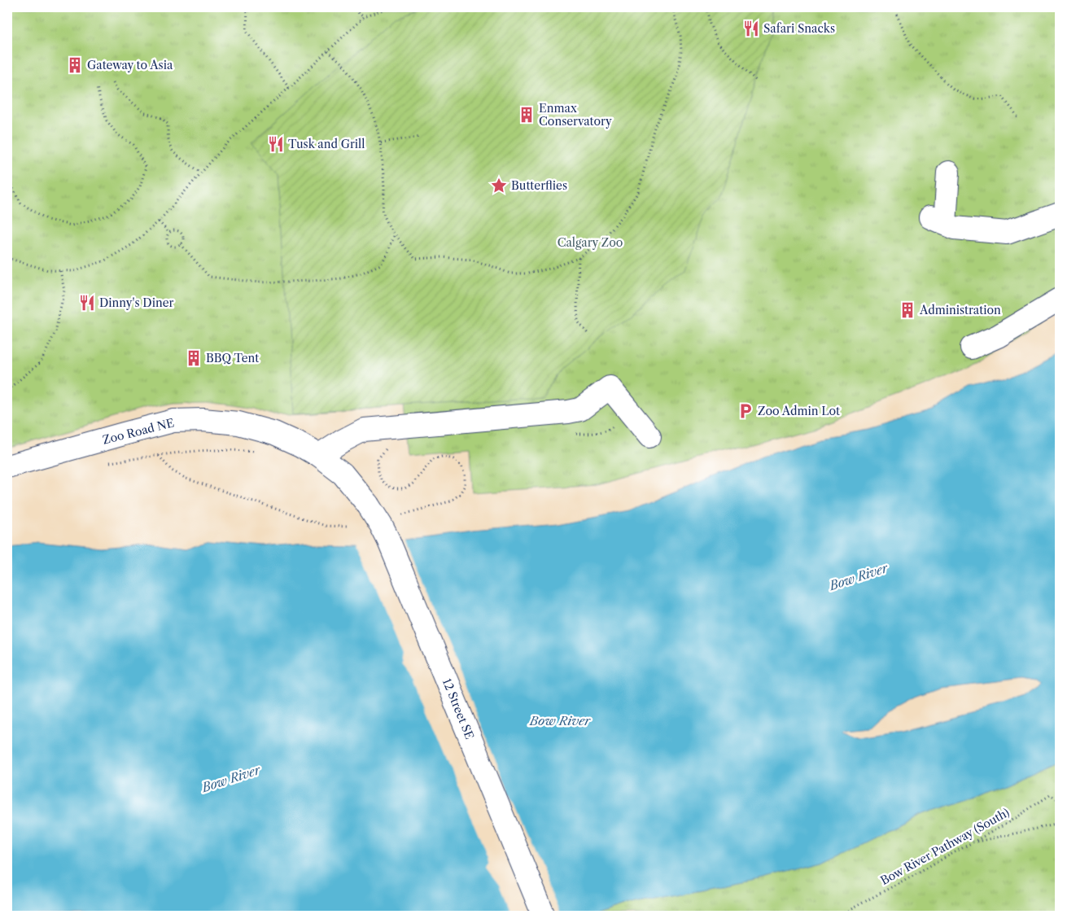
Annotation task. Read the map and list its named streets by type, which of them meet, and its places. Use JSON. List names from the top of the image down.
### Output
{
  "streets": {
    "street": ["Zoo Road NE", "12 Street SE"],
    "path": ["Bow River Pathway (South)"]
  },
  "crossings": [
    ["Zoo Road NE", "12 Street SE"]
  ],
  "water": ["Bow River"],
  "parks": ["Calgary Zoo"],
  "places": {
    "restaurant": ["Safari Snacks", "Tusk and Grill", "Dinny's Diner"],
    "building": [
      "Gateway to Asia",
      "Enmax Conservatory",
      "Administration",
      "BBQ Tent"
    ],
    "place": ["Butterflies"],
    "parking": ["Zoo Admin Lot"]
  }
}
